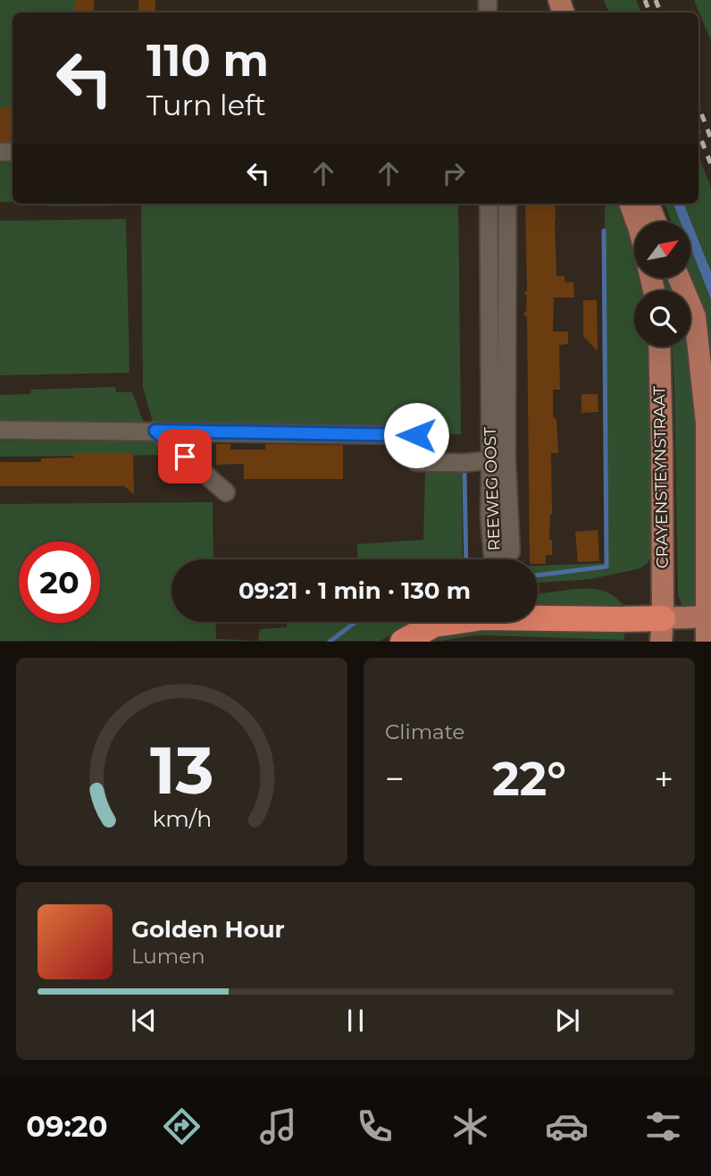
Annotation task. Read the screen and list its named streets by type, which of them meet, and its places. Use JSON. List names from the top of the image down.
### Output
{
  "streets": {
    "main road": ["CRAYENSTEYNSTRAAT"],
    "street": ["REEWEG OOST"]
  },
  "north": "top right",
  "page": {
    "turn": ["110 m", "Turn left"],
    "limit": "20",
    "trip": "09:21 · 1 min · 130 m",
    "tile": "Climate",
    "heat": ["−", "22°", "+"],
    "song": ["Golden Hour", "Lumen"],
    "tabs": "09:20",
    "gauge": ["13", "km/h"]
  }
}
